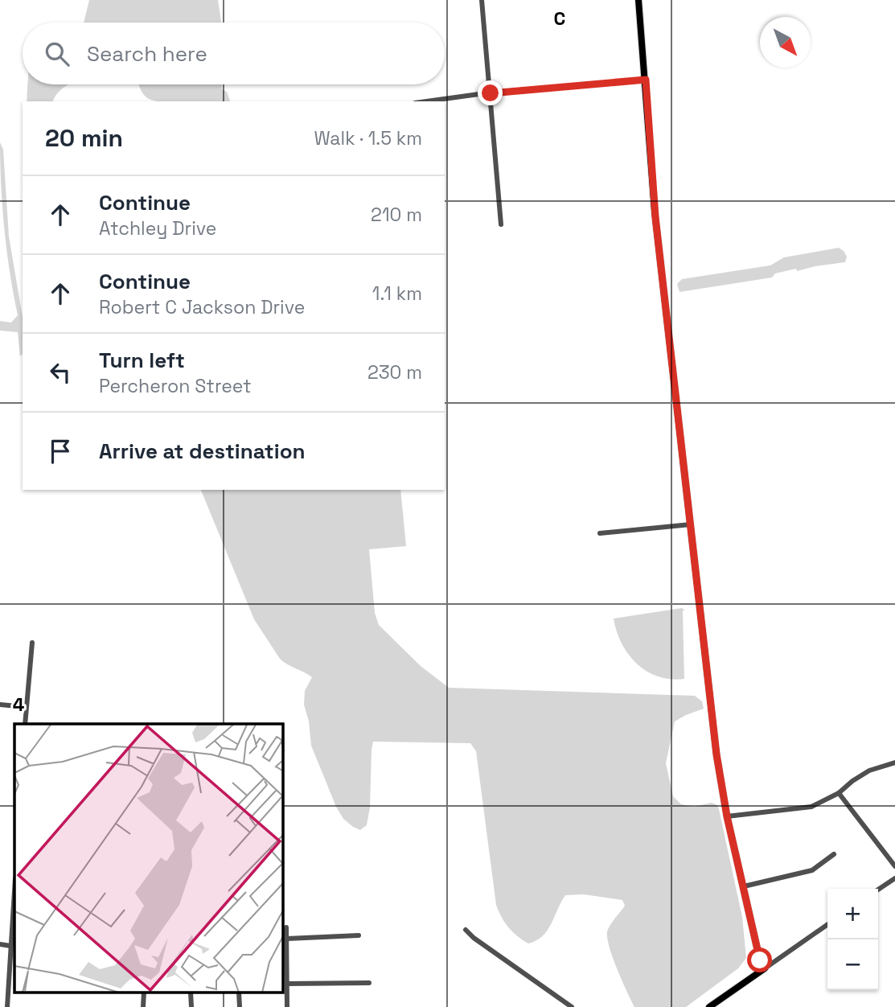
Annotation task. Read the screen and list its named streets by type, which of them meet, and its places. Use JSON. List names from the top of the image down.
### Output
{
  "north": "bottom right",
  "page": {
    "search": "Search here",
    "heading": ["20 min", "Walk · 1.5 km"],
    "list": [
      ["Continue", "Atchley Drive", "210 m"],
      ["Continue", "Robert C Jackson Drive", "1.1 km"],
      ["Turn left", "Percheron Street", "230 m"],
      "Arrive at destination"
    ],
    "map_buttons": ["+", "−"]
  },
  "grid": {
    "columns": ["C"],
    "rows": ["4"]
  }
}
